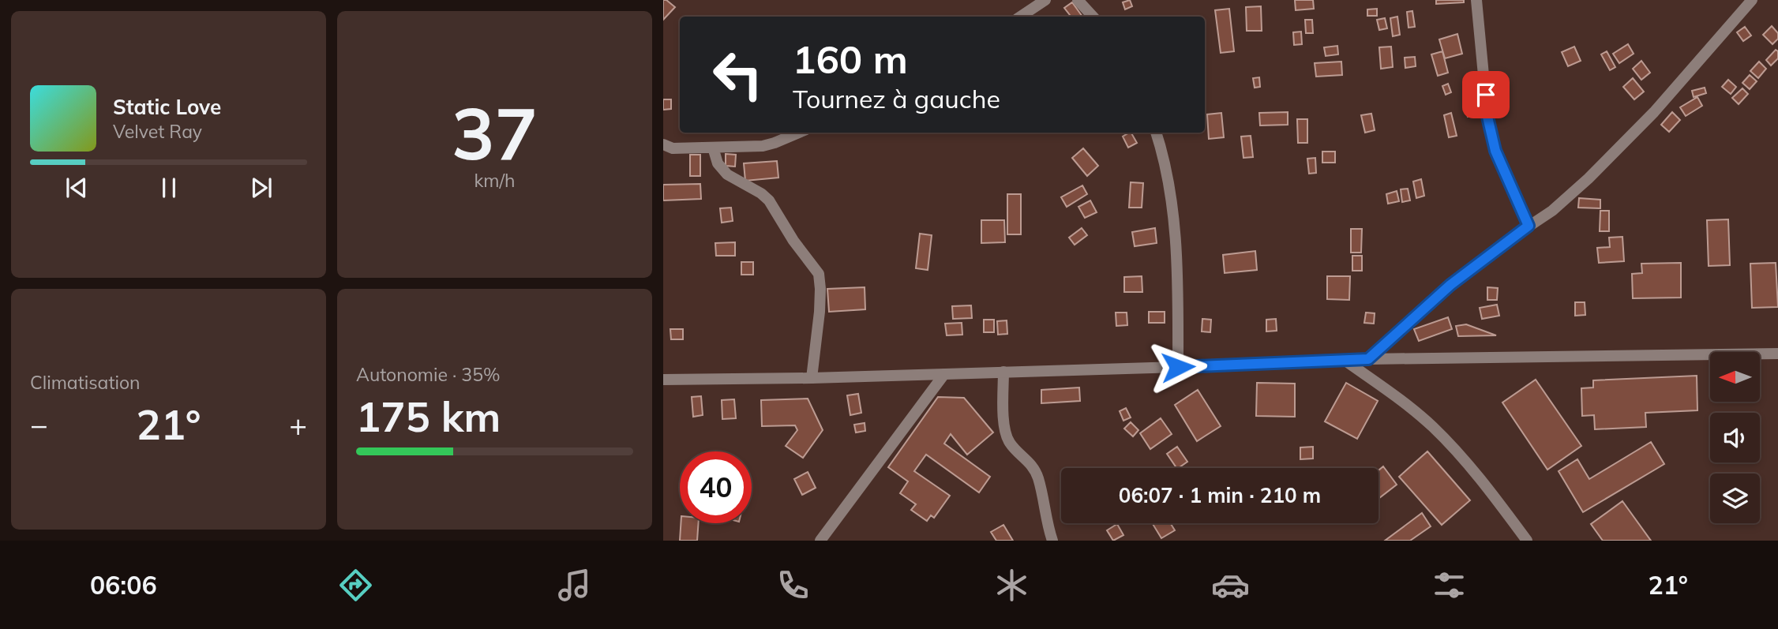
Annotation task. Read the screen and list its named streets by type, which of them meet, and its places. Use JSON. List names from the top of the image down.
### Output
{
  "north": "left",
  "page": {
    "tile": [
      ["37", "km/h"],
      "Climatisation",
      ["Autonomie · 35%", "175 km"]
    ],
    "turn": ["160 m", "Tournez à gauche"],
    "song": ["Static Love", "Velvet Ray"],
    "heat": ["−", "21°", "+"],
    "limit": "40",
    "trip": "06:07 · 1 min · 210 m",
    "tabs": ["06:06", "21°"]
  }
}
